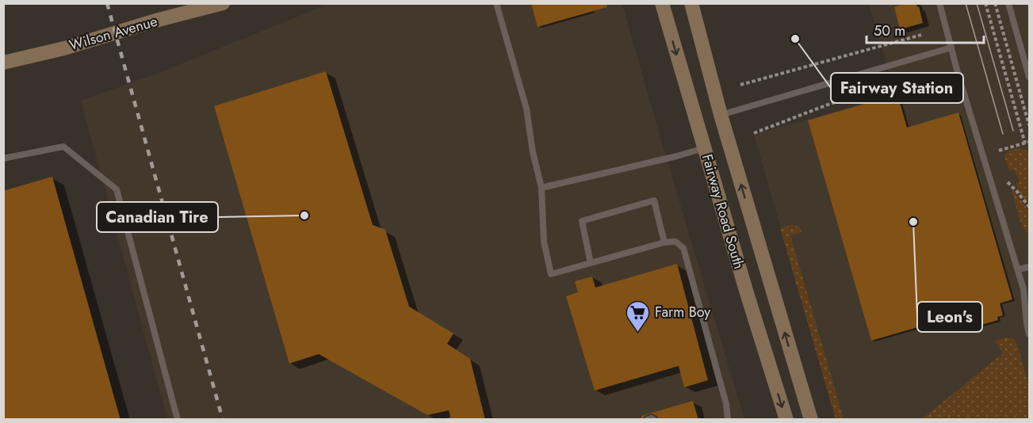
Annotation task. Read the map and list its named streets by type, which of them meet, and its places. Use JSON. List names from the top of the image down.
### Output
{
  "streets": {
    "main road": ["Wilson Avenue", "Fairway Road South"]
  },
  "places": {
    "other": ["Fairway Station", "Canadian Tire", "Leon's"],
    "supermarket": ["Farm Boy"]
  },
  "scale_bar": "50 m"
}
